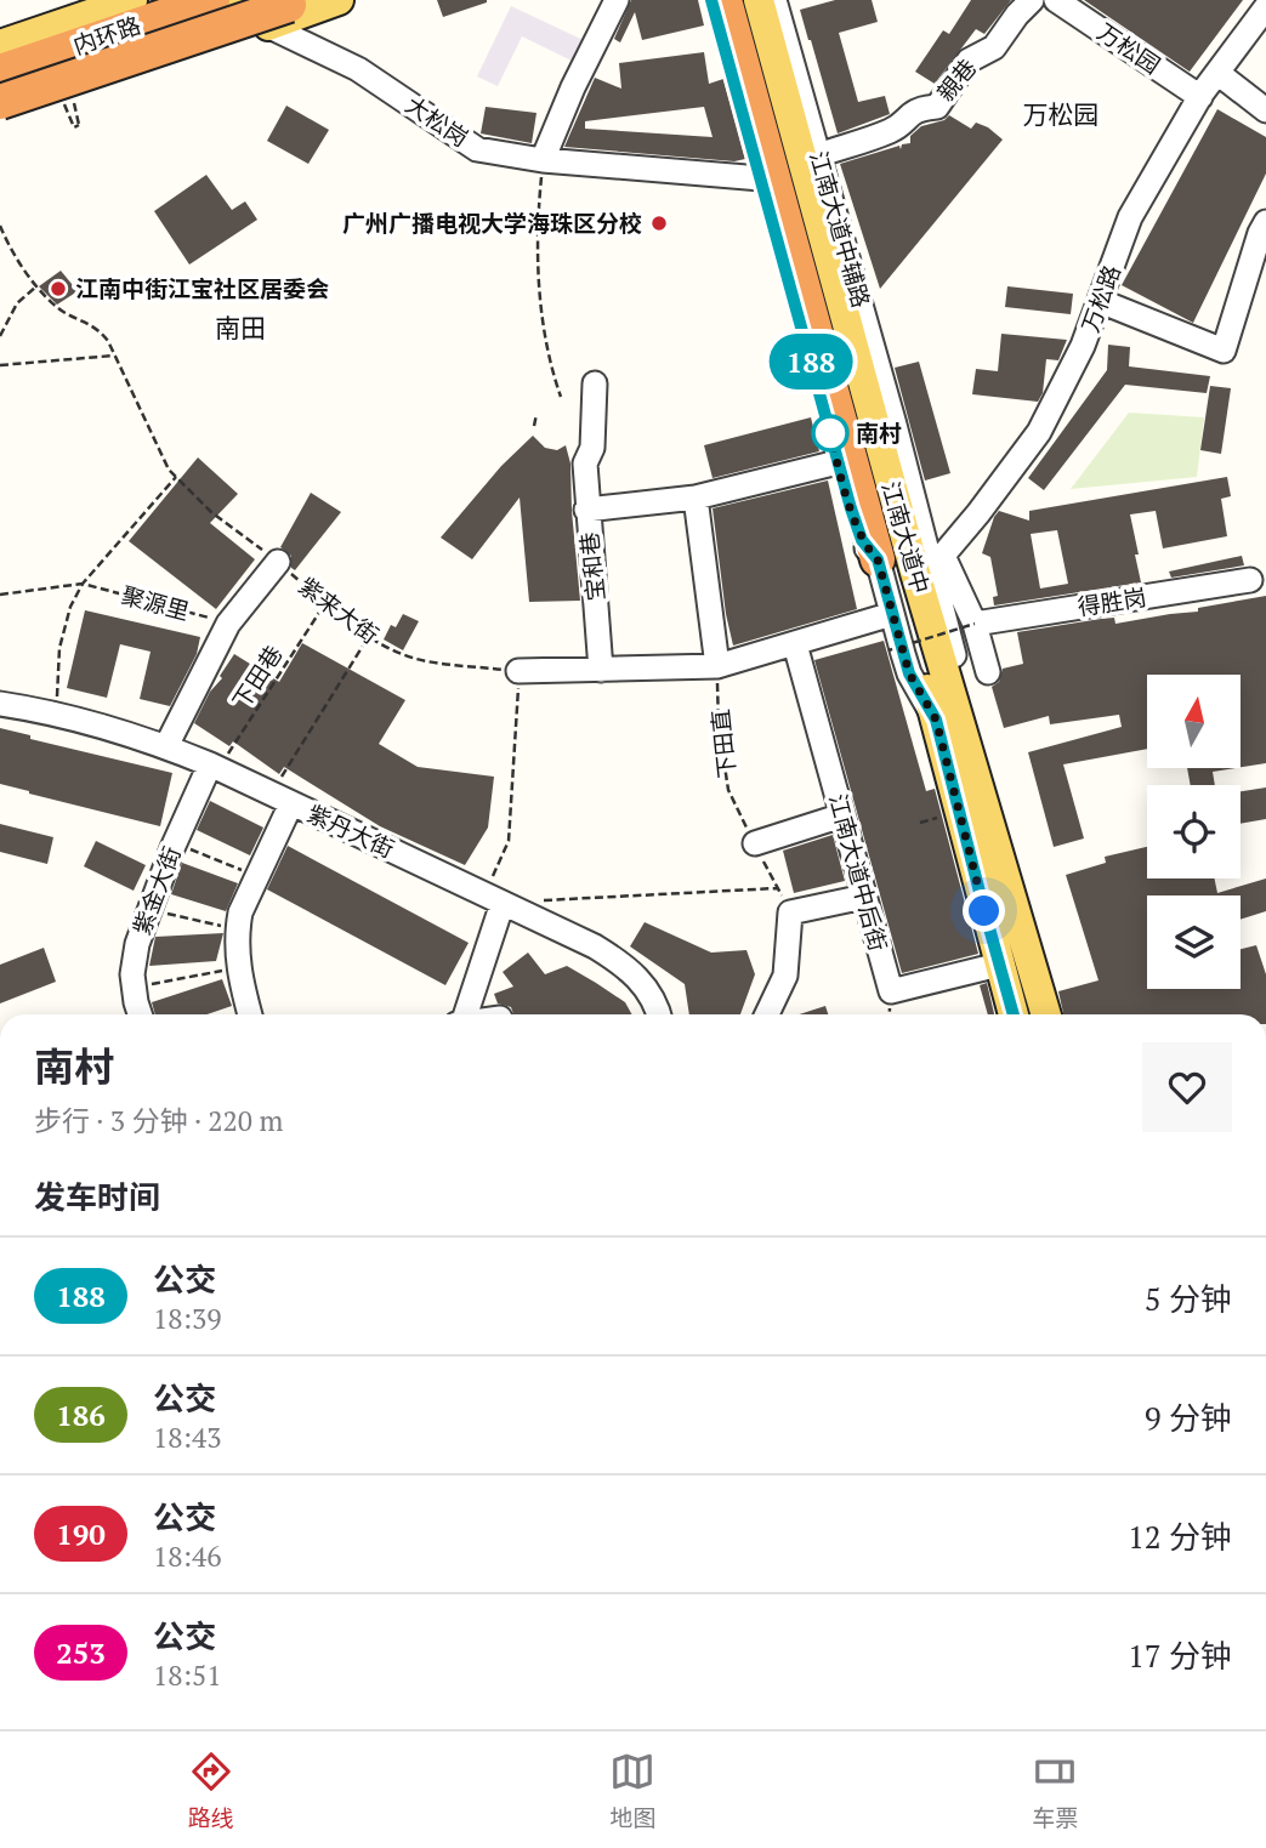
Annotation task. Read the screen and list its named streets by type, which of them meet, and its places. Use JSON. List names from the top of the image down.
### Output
{
  "streets": {
    "highway": ["内环路"],
    "main road": ["江南大道中"],
    "street": [
      "万松园",
      "親巷",
      "大松岗",
      "江南大道中辅路",
      "万松路",
      "宝和巷",
      "得胜岗",
      "紫丹大街",
      "江南大道中后街",
      "紫金大街"
    ],
    "path": [
      "聚源里",
      "紫来大街",
      "下田巷",
      "下田直"
    ]
  },
  "crossings": [
    ["万松园", "万松路"],
    ["親巷", "江南大道中辅路"],
    ["江南大道中辅路", "江南大道中"],
    ["万松路", "江南大道中"],
    ["江南大道中", "江南大道中后街"],
    ["聚源里", "紫来大街"],
    ["紫来大街", "下田巷"],
    ["下田巷", "紫丹大街"],
    ["下田巷", "紫金大街"],
    ["紫丹大街", "紫金大街"]
  ],
  "districts": ["万松园", "南田"],
  "places": ["广州广播电视大学海珠区分校", "江南中街江宝社区居委会", "南村"],
  "lines": ["bus line 188"],
  "north": "top",
  "page": {
    "on_map": "188",
    "heading": [
      ["南村", "步行 · 3 分钟 · 220 m"],
      "发车时间"
    ],
    "list": [
      {
        "mark": "188",
        "name": "公交",
        "note": "18:39",
        "value": "5 分钟"
      },
      {
        "mark": "186",
        "name": "公交",
        "note": "18:43",
        "value": "9 分钟"
      },
      {
        "mark": "190",
        "name": "公交",
        "note": "18:46",
        "value": "12 分钟"
      },
      {
        "mark": "253",
        "name": "公交",
        "note": "18:51",
        "value": "17 分钟"
      }
    ],
    "tabs": ["路线", "地图", "车票"]
  }
}
